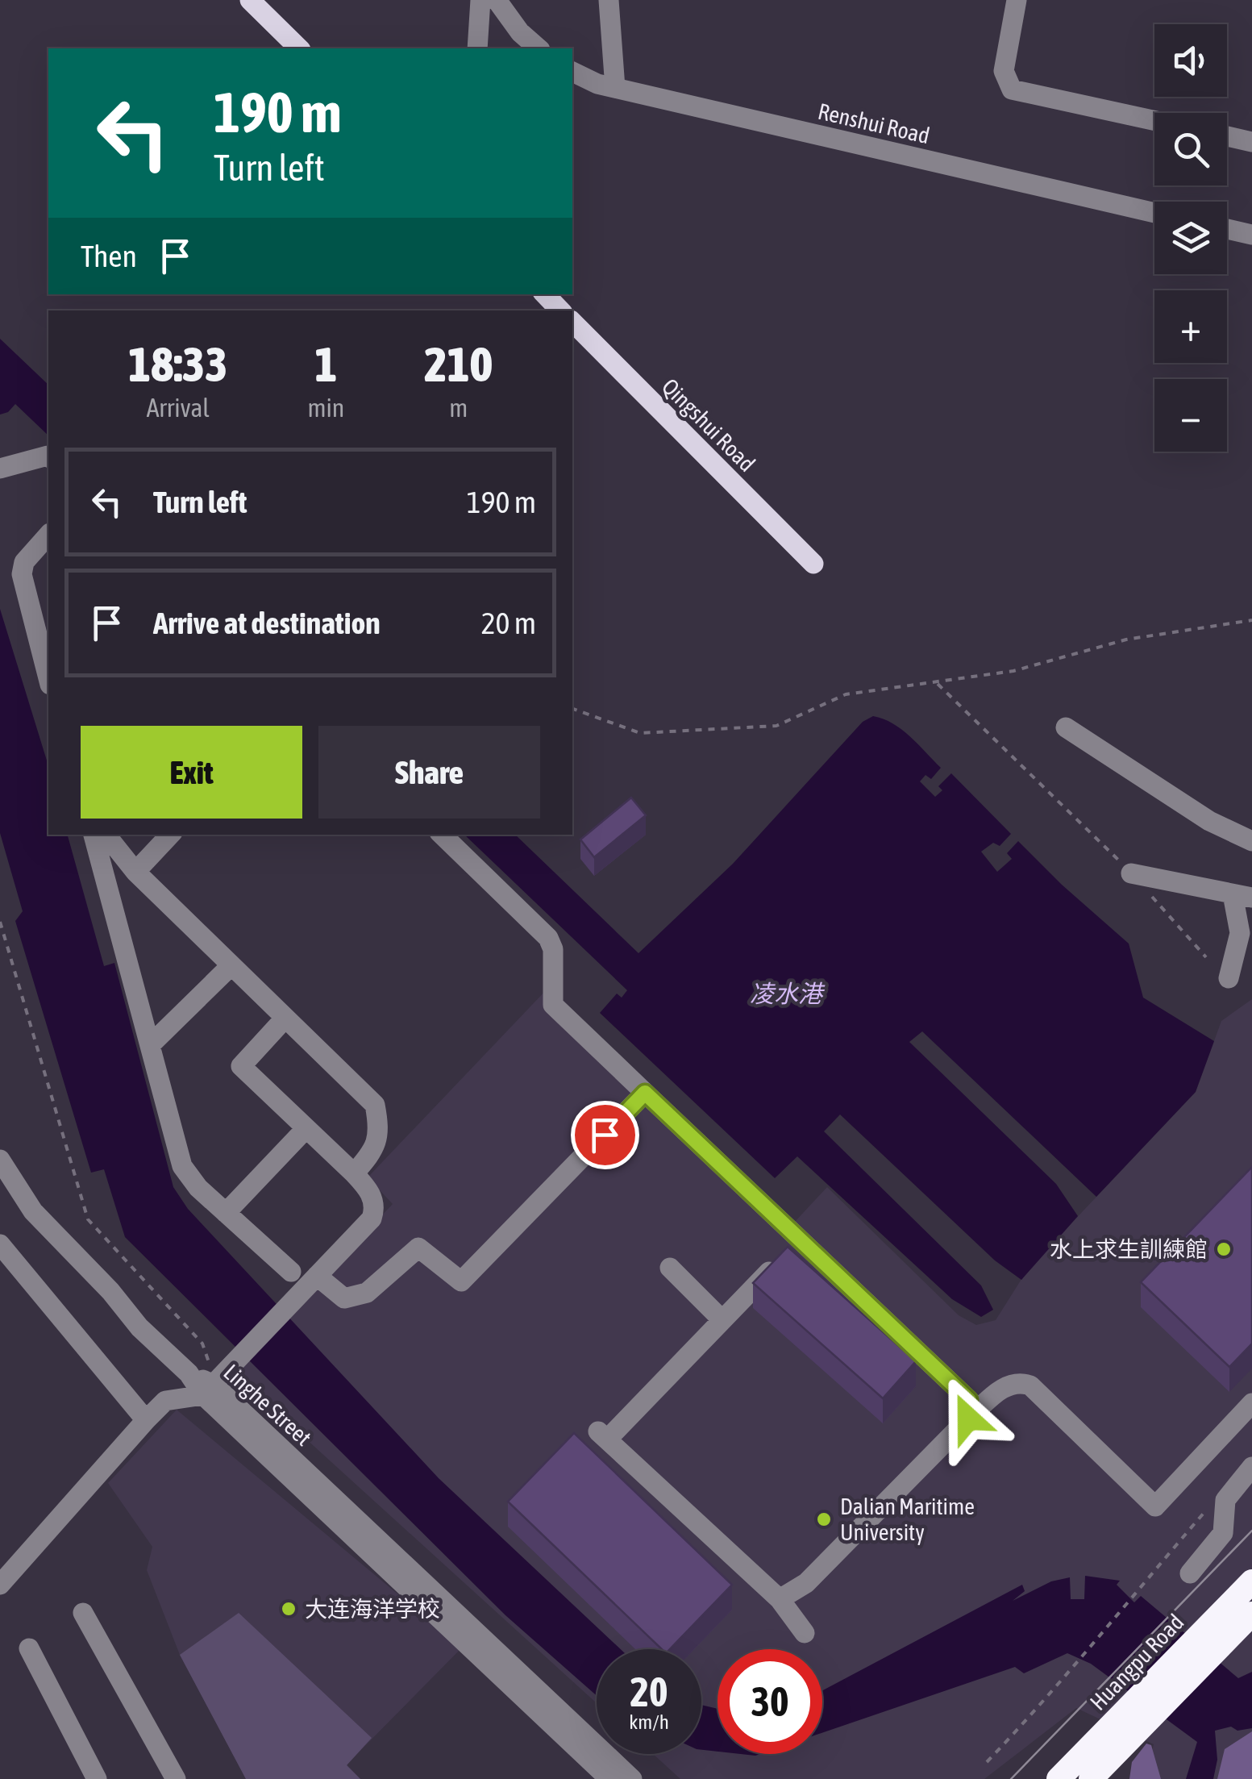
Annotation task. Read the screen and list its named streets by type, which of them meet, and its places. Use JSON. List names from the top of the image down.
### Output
{
  "streets": {
    "highway": ["Huangpu Road"],
    "main road": ["Qingshui Road"],
    "street": ["Renshui Road", "Linghe Street"]
  },
  "water": ["凌水港"],
  "places": ["水上求生訓練館", "Dalian Maritime University", "大连海洋学校"],
  "page": {
    "map_buttons": ["+", "−"],
    "turn": ["190 m", "Turn left"],
    "then": "Then",
    "eta": [
      "18:33",
      "Arrival",
      "1",
      "min",
      "210",
      "m"
    ],
    "list": [
      {
        "name": "Turn left",
        "value": "190 m"
      },
      {
        "name": "Arrive at destination",
        "value": "20 m"
      }
    ],
    "buttons": ["Exit", "Share"],
    "speed": "20 km/h",
    "limit": "30"
  }
}
